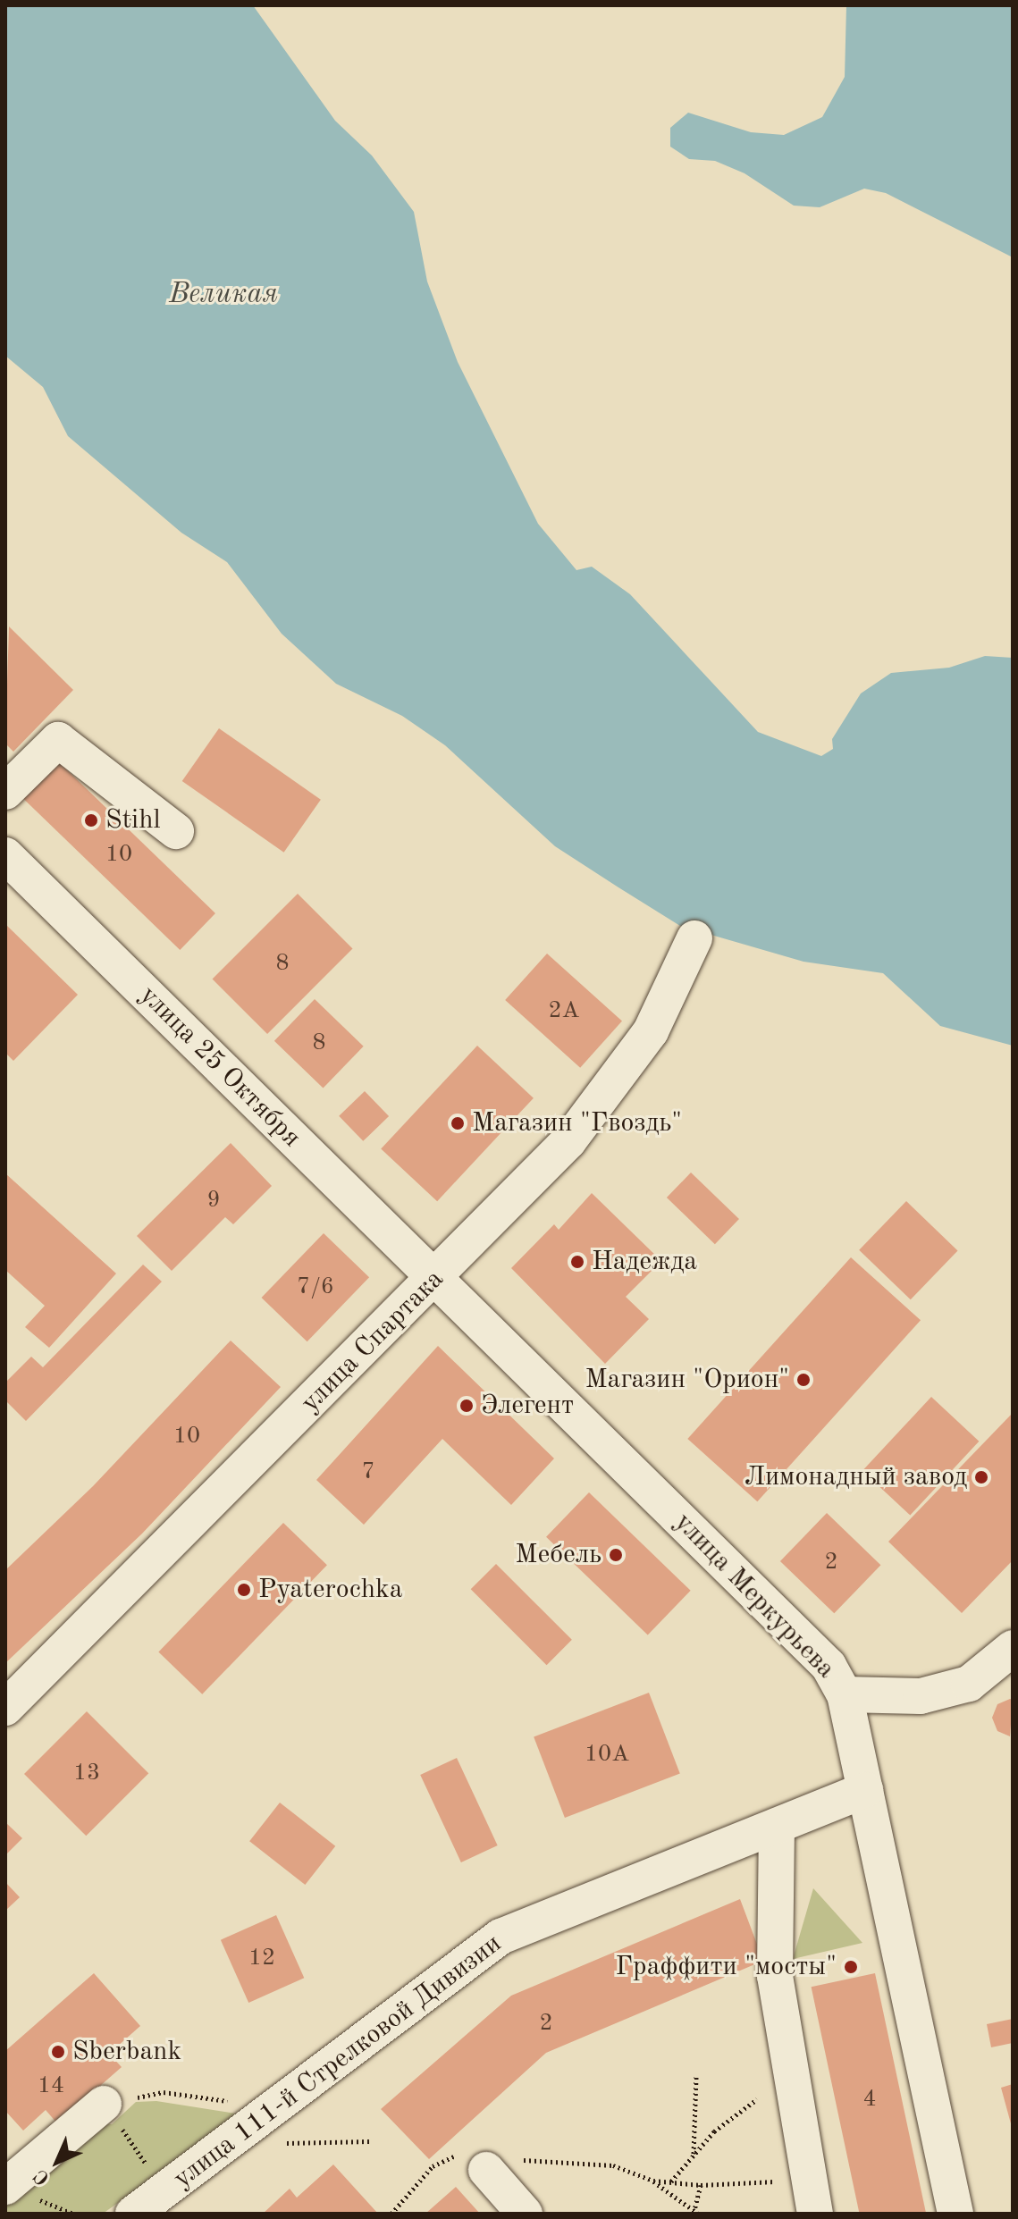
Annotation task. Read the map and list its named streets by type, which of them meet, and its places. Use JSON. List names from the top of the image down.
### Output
{
  "streets": {
    "street": [
      "улица 25 Октября",
      "улица Спартака",
      "улица Меркурьева",
      "улица 111-й Стрелковой Дивизии"
    ]
  },
  "crossings": [
    ["улица 25 Октября", "улица Спартака"],
    ["улица 25 Октября", "улица Меркурьева"],
    ["улица Спартака", "улица Меркурьева"],
    ["улица Меркурьева", "улица 111-й Стрелковой Дивизии"]
  ],
  "water": ["Великая"],
  "places": [
    "Stihl",
    "Магазин \"Гвоздь\"",
    "Надежда",
    "Магазин \"Орион\"",
    "Элегент",
    "Лимонадный завод",
    "Мебель",
    "Pyaterochka",
    "Граффити \"мосты\"",
    "Sberbank"
  ],
  "house_numbers": [
    "10",
    "8",
    "2А",
    "8",
    "9",
    "7/6",
    "10",
    "7",
    "2",
    "10А",
    "13",
    "12",
    "2",
    "14",
    "4"
  ],
  "north": "bottom left"
}
